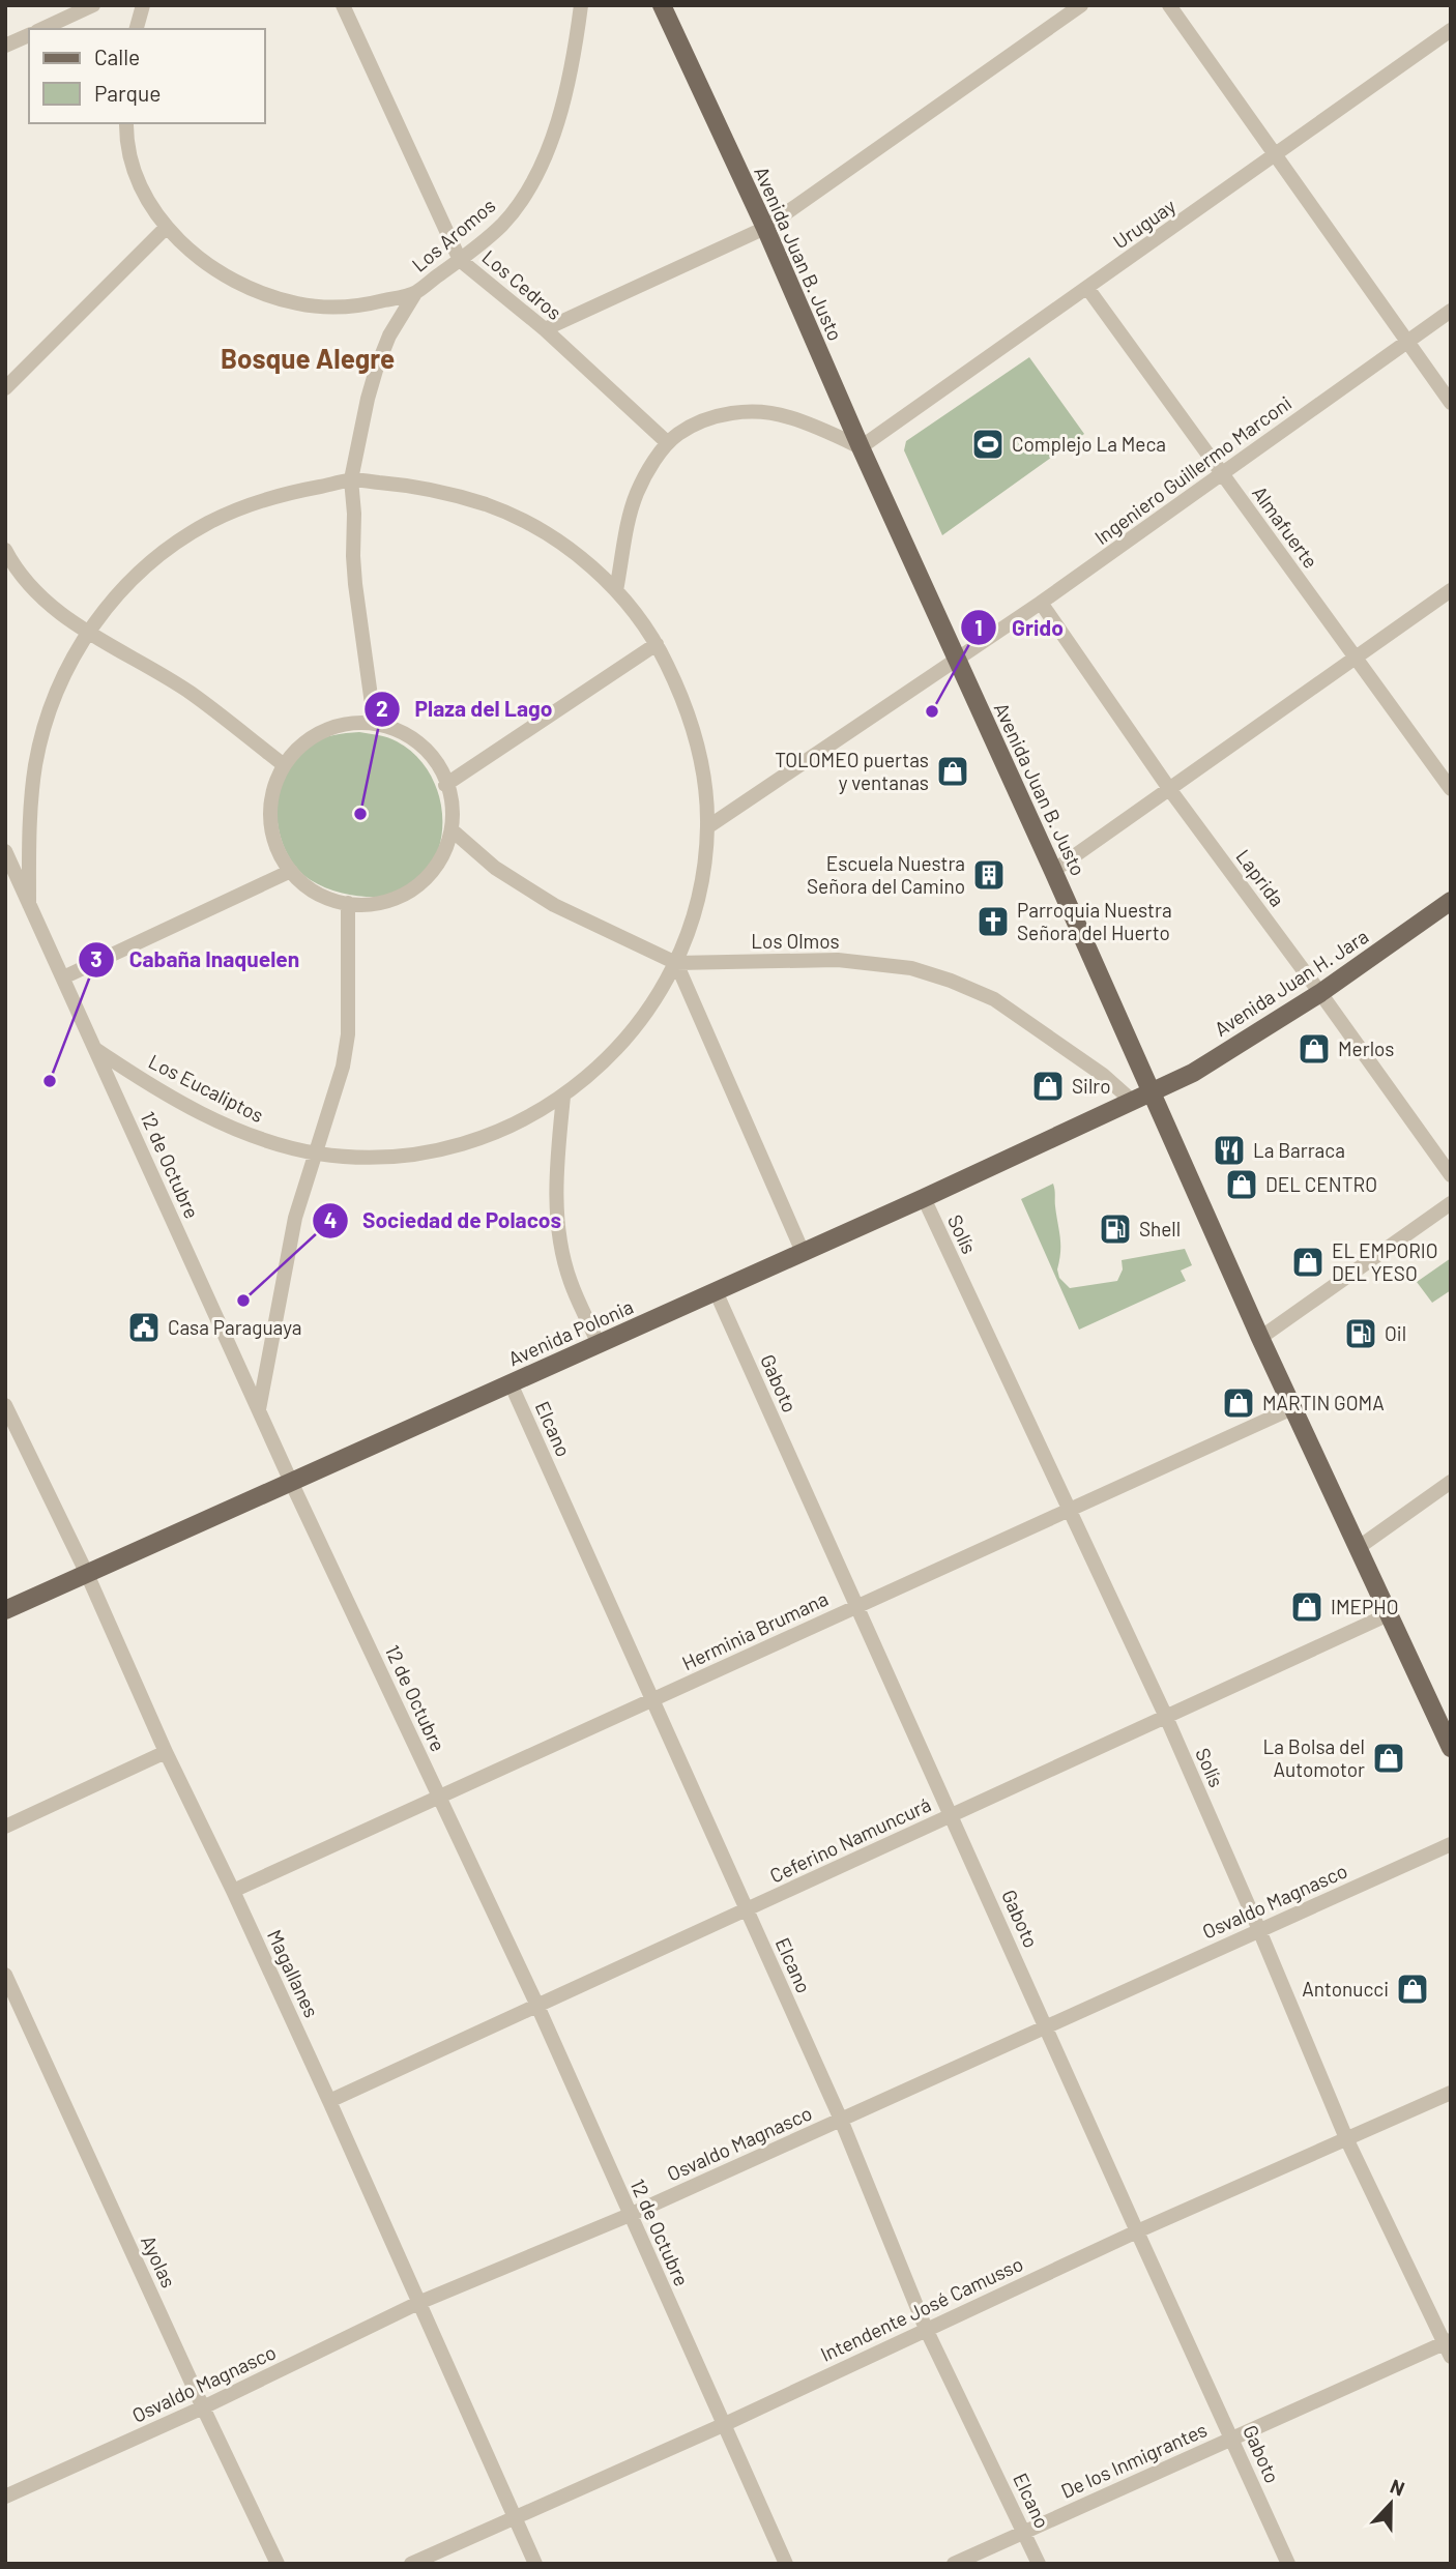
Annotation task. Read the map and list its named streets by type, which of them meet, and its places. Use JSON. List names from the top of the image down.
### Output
{
  "streets": {
    "main road": ["Avenida Juan B. Justo", "Avenida Juan H. Jara", "Avenida Polonia"],
    "street": [
      "Uruguay",
      "Los Aromos",
      "Los Cedros",
      "Ingeniero Guillermo Marconi",
      "Almafuerte",
      "Laprida",
      "Los Olmos",
      "Los Eucaliptos",
      "12 de Octubre",
      "Solís",
      "Gaboto",
      "Elcano",
      "Herminia Brumana",
      "Ceferino Namuncurá",
      "Osvaldo Magnasco",
      "Magallanes",
      "Ayolas",
      "Intendente José Camusso",
      "De los Inmigrantes"
    ]
  },
  "crossings": [
    ["Uruguay", "Avenida Juan B. Justo"],
    ["Uruguay", "Almafuerte"],
    ["Los Aromos", "Los Cedros"],
    ["Avenida Juan B. Justo", "Ingeniero Guillermo Marconi"],
    ["Avenida Juan B. Justo", "Avenida Juan H. Jara"],
    ["Avenida Juan B. Justo", "Avenida Polonia"],
    ["Avenida Juan B. Justo", "Herminia Brumana"],
    ["Avenida Juan B. Justo", "Ceferino Namuncurá"],
    ["Ingeniero Guillermo Marconi", "Almafuerte"],
    ["Ingeniero Guillermo Marconi", "Laprida"],
    ["Ingeniero Guillermo Marconi", "Los Eucaliptos"],
    ["Laprida", "Avenida Juan H. Jara"],
    ["Los Olmos", "Los Eucaliptos"],
    ["Los Olmos", "Avenida Polonia"],
    ["Avenida Juan H. Jara", "Avenida Polonia"],
    ["Los Eucaliptos", "12 de Octubre"],
    ["12 de Octubre", "Avenida Polonia"],
    ["12 de Octubre", "Herminia Brumana"],
    ["12 de Octubre", "Ceferino Namuncurá"],
    ["12 de Octubre", "Osvaldo Magnasco"],
    ["12 de Octubre", "Intendente José Camusso"],
    ["Solís", "Avenida Polonia"],
    ["Solís", "Herminia Brumana"],
    ["Solís", "Ceferino Namuncurá"],
    ["Solís", "Osvaldo Magnasco"],
    ["Solís", "Intendente José Camusso"],
    ["Solís", "De los Inmigrantes"],
    ["Avenida Polonia", "Gaboto"],
    ["Avenida Polonia", "Elcano"],
    ["Avenida Polonia", "Magallanes"],
    ["Gaboto", "Herminia Brumana"],
    ["Gaboto", "Ceferino Namuncurá"],
    ["Gaboto", "Osvaldo Magnasco"],
    ["Gaboto", "Intendente José Camusso"],
    ["Gaboto", "De los Inmigrantes"],
    ["Elcano", "Herminia Brumana"],
    ["Elcano", "Ceferino Namuncurá"],
    ["Elcano", "Osvaldo Magnasco"],
    ["Elcano", "Intendente José Camusso"],
    ["Elcano", "De los Inmigrantes"],
    ["Herminia Brumana", "Magallanes"],
    ["Ceferino Namuncurá", "Magallanes"],
    ["Osvaldo Magnasco", "Magallanes"],
    ["Osvaldo Magnasco", "Ayolas"],
    ["Magallanes", "Intendente José Camusso"]
  ],
  "districts": ["Bosque Alegre"],
  "places": {
    "sports": ["Complejo La Meca"],
    "other": [
      "Grido",
      "Plaza del Lago",
      "Cabaña Inaquelen",
      "Sociedad de Polacos"
    ],
    "shop": [
      "TOLOMEO puertas y ventanas",
      "Merlos",
      "Silro",
      "DEL CENTRO",
      "EL EMPORIO DEL YESO",
      "MARTIN GOMA",
      "IMEPHO",
      "La Bolsa del Automotor",
      "Antonucci"
    ],
    "building": ["Escuela Nuestra Señora del Camino"],
    "church": ["Parroquia Nuestra Señora del Huerto"],
    "restaurant": ["La Barraca"],
    "fuel station": ["Shell", "Oil"],
    "public building": ["Casa Paraguaya"]
  },
  "legend": ["Calle", "Parque"],
  "north": "top"
}
